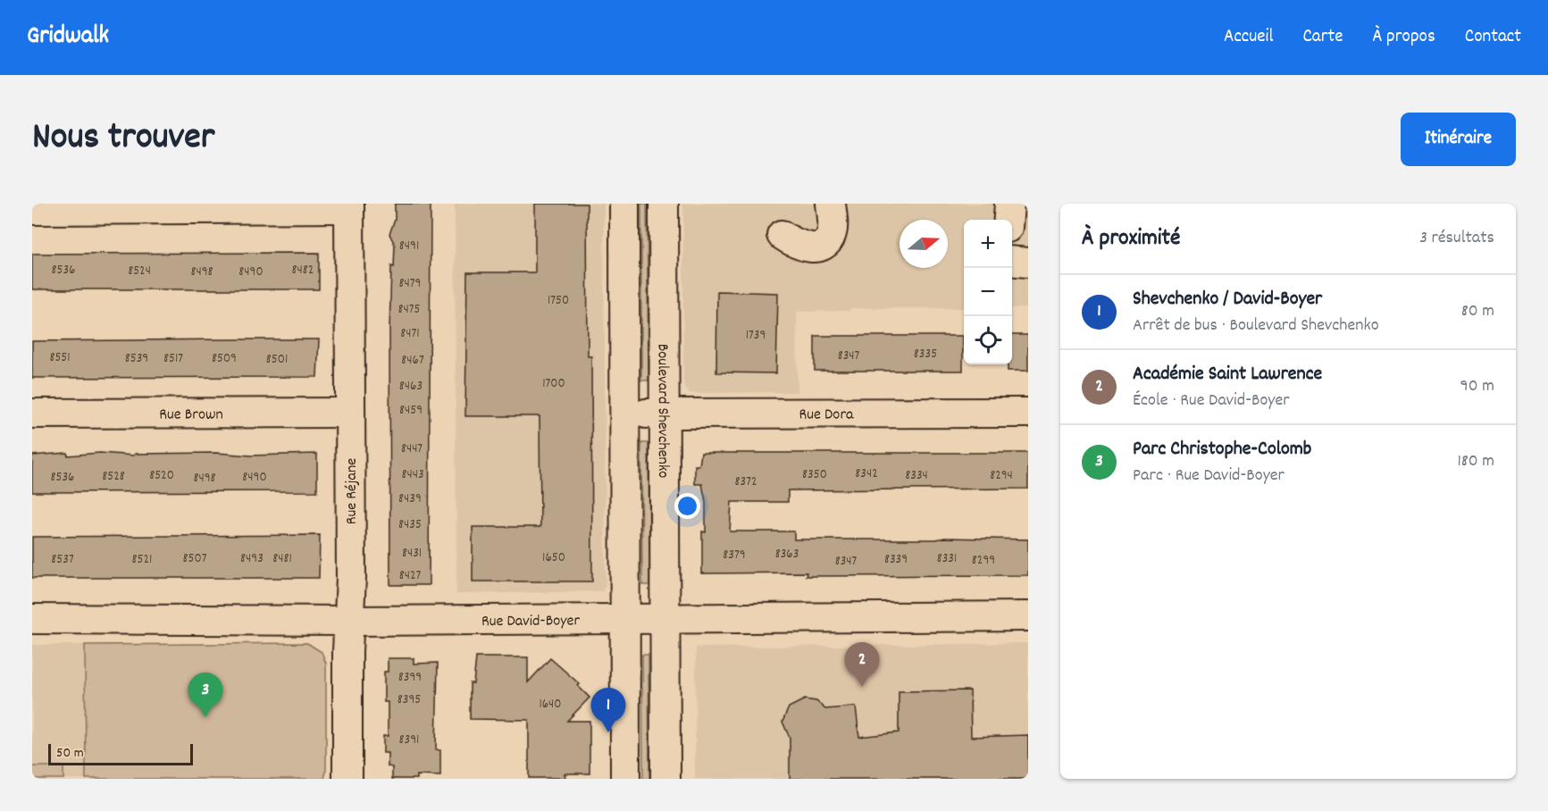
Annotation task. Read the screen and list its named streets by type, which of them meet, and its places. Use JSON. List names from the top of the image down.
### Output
{
  "streets": {
    "street": [
      "Boulevard Shevchenko",
      "Rue Dora",
      "Rue Brown",
      "Rue Réjane",
      "Rue David-Boyer"
    ]
  },
  "crossings": [
    ["Boulevard Shevchenko", "Rue Dora"],
    ["Boulevard Shevchenko", "Rue David-Boyer"],
    ["Rue Brown", "Rue Réjane"],
    ["Rue Réjane", "Rue David-Boyer"]
  ],
  "house_numbers": [
    "8491",
    "8536",
    "8482",
    "8524",
    "8498",
    "8490",
    "8479",
    "1750",
    "8475",
    "8471",
    "1739",
    "8335",
    "8347",
    "8551",
    "8539",
    "8517",
    "8509",
    "8501",
    "8467",
    "1700",
    "8463",
    "8459",
    "8447",
    "8342",
    "8443",
    "8350",
    "8520",
    "8334",
    "8294",
    "8528",
    "8536",
    "8490",
    "8498",
    "8372",
    "8439",
    "8435",
    "8431",
    "8363",
    "8379",
    "1650",
    "8507",
    "8493",
    "8481",
    "8331",
    "8537",
    "8521",
    "8339",
    "8299",
    "8347",
    "8427",
    "8399",
    "8395",
    "1640",
    "8391"
  ],
  "scale_bar": "50 m",
  "north": "right",
  "page": {
    "header": "Gridwalk",
    "nav": [
      "Accueil",
      "Carte",
      "À propos",
      "Contact"
    ],
    "title": "Nous trouver",
    "buttons": "Itinéraire",
    "heading": ["À proximité", "3 résultats"],
    "map_buttons": ["+", "−"],
    "list": [
      {
        "mark": "1",
        "name": "Shevchenko / David-Boyer",
        "note": "Arrêt de bus · Boulevard Shevchenko",
        "value": "80 m"
      },
      {
        "mark": "2",
        "name": "Académie Saint Lawrence",
        "note": "École · Rue David-Boyer",
        "value": "90 m"
      },
      {
        "mark": "3",
        "name": "Parc Christophe-Colomb",
        "note": "Parc · Rue David-Boyer",
        "value": "180 m"
      }
    ],
    "pins": ["2", "3", "1"],
    "scale": "50 m"
  }
}
